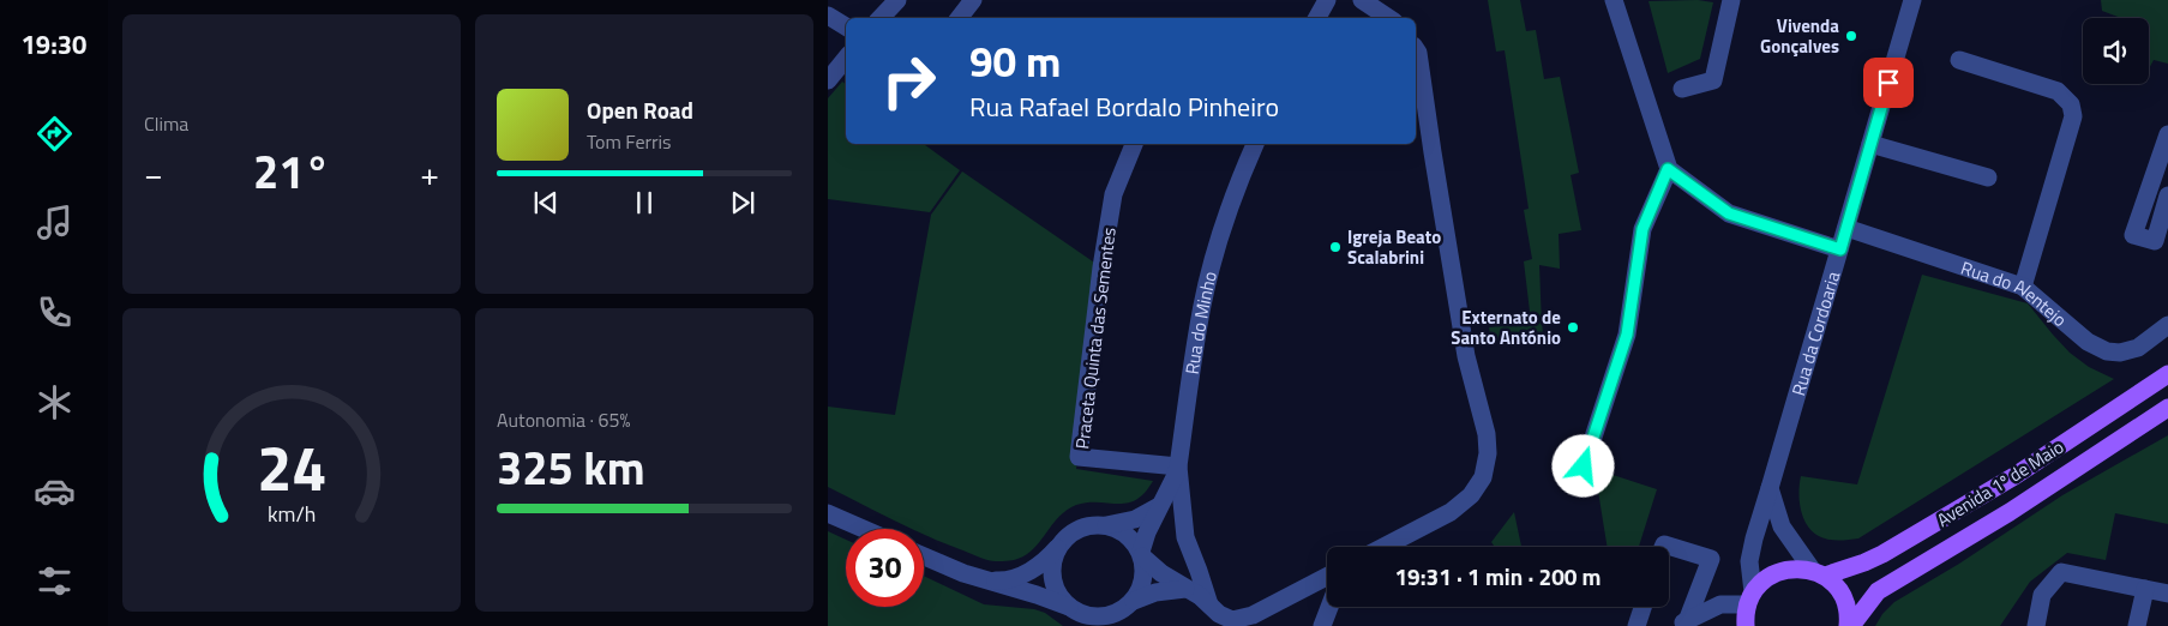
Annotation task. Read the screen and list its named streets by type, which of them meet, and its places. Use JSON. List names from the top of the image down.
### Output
{
  "streets": {
    "main road": ["Avenida 1º de Maio"],
    "street": [
      "Rua do Alentejo",
      "Rua do Minho",
      "Rua da Cordoaria",
      "Praceta Quinta das Sementes"
    ]
  },
  "crossings": [
    ["Rua do Alentejo", "Rua da Cordoaria"],
    ["Rua do Minho", "Praceta Quinta das Sementes"],
    ["Rua da Cordoaria", "Avenida 1º de Maio"]
  ],
  "places": ["Vivenda Gonçalves", "Igreja Beato Scalabrini", "Externato de Santo António"],
  "page": {
    "tabs": "19:30",
    "tile": [
      "Clima",
      ["Autonomia · 65%", "325 km"]
    ],
    "turn": ["90 m", "Rua Rafael Bordalo Pinheiro"],
    "song": ["Open Road", "Tom Ferris"],
    "heat": ["−", "21°", "+"],
    "limit": "30",
    "trip": "19:31 · 1 min · 200 m",
    "gauge": ["24", "km/h"]
  }
}
